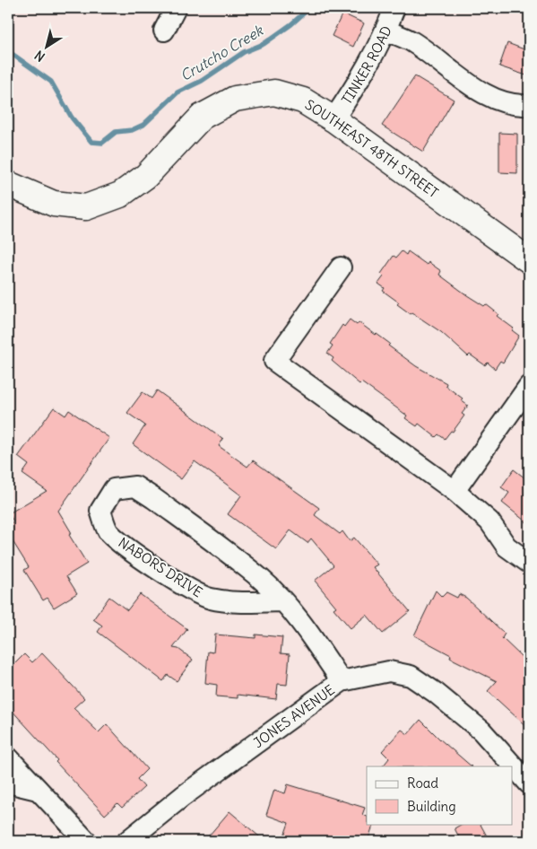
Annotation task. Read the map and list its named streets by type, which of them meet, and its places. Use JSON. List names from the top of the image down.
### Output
{
  "streets": {
    "street": [
      "TINKER ROAD",
      "SOUTHEAST 48TH STREET",
      "NABORS DRIVE",
      "JONES AVENUE"
    ]
  },
  "crossings": [
    ["TINKER ROAD", "SOUTHEAST 48TH STREET"],
    ["NABORS DRIVE", "JONES AVENUE"]
  ],
  "water": ["Crutcho Creek"],
  "legend": ["Road", "Building"],
  "north": "bottom left"
}
